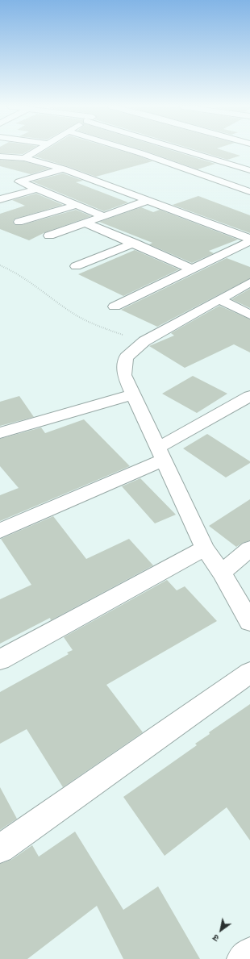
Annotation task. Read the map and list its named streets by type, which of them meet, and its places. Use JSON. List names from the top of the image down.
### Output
{
  "north": "bottom left"
}
